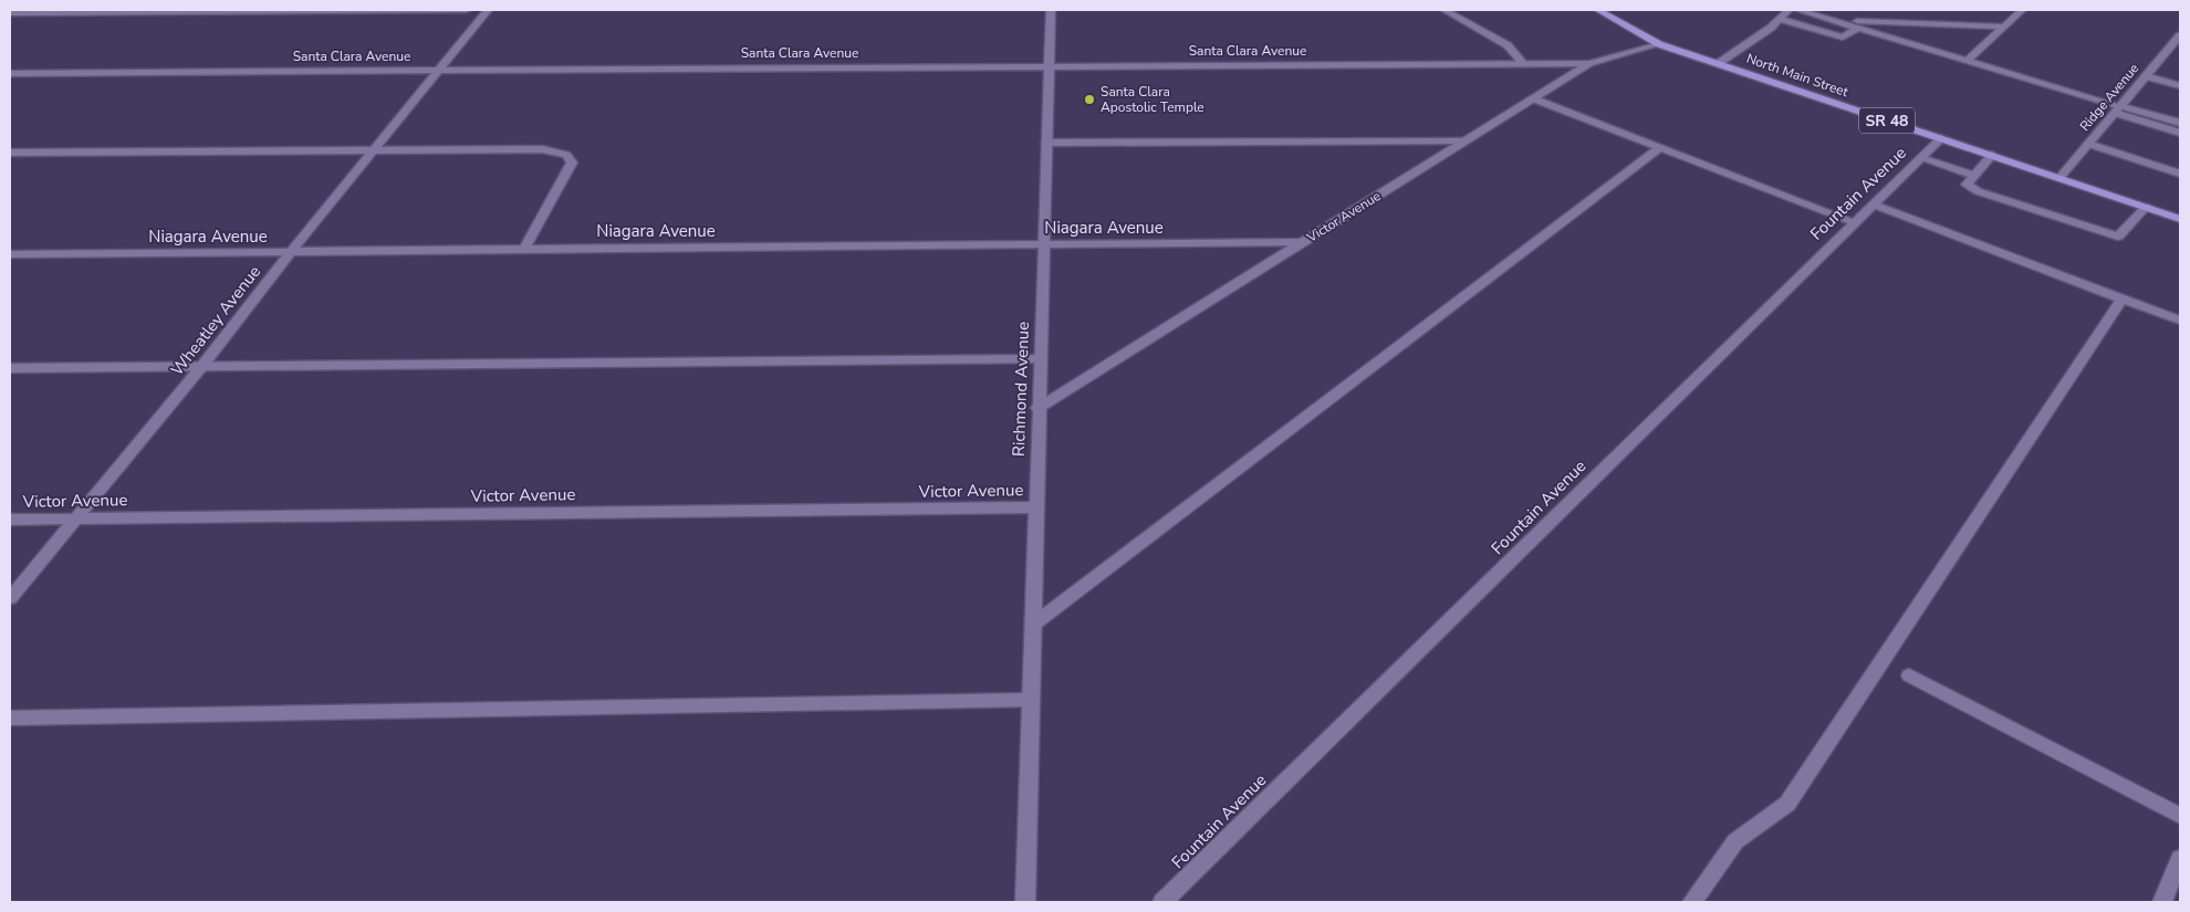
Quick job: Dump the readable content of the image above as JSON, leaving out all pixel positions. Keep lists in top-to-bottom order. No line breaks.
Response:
{"streets":{"main road":["North Main Street","SR 48"],"street":["Santa Clara Avenue","Ridge Avenue","Fountain Avenue","Victor Avenue","Niagara Avenue","Wheatley Avenue","Richmond Avenue"]},"crossings":[["Santa Clara Avenue","Victor Avenue"],["Santa Clara Avenue","Wheatley Avenue"],["Santa Clara Avenue","Richmond Avenue"],["North Main Street","Ridge Avenue"],["North Main Street","Fountain Avenue"],["North Main Street","Victor Avenue"],["Victor Avenue","Niagara Avenue"],["Victor Avenue","Wheatley Avenue"],["Victor Avenue","Richmond Avenue"],["Niagara Avenue","Wheatley Avenue"],["Niagara Avenue","Richmond Avenue"]],"places":["Santa Clara Apostolic Temple"]}
